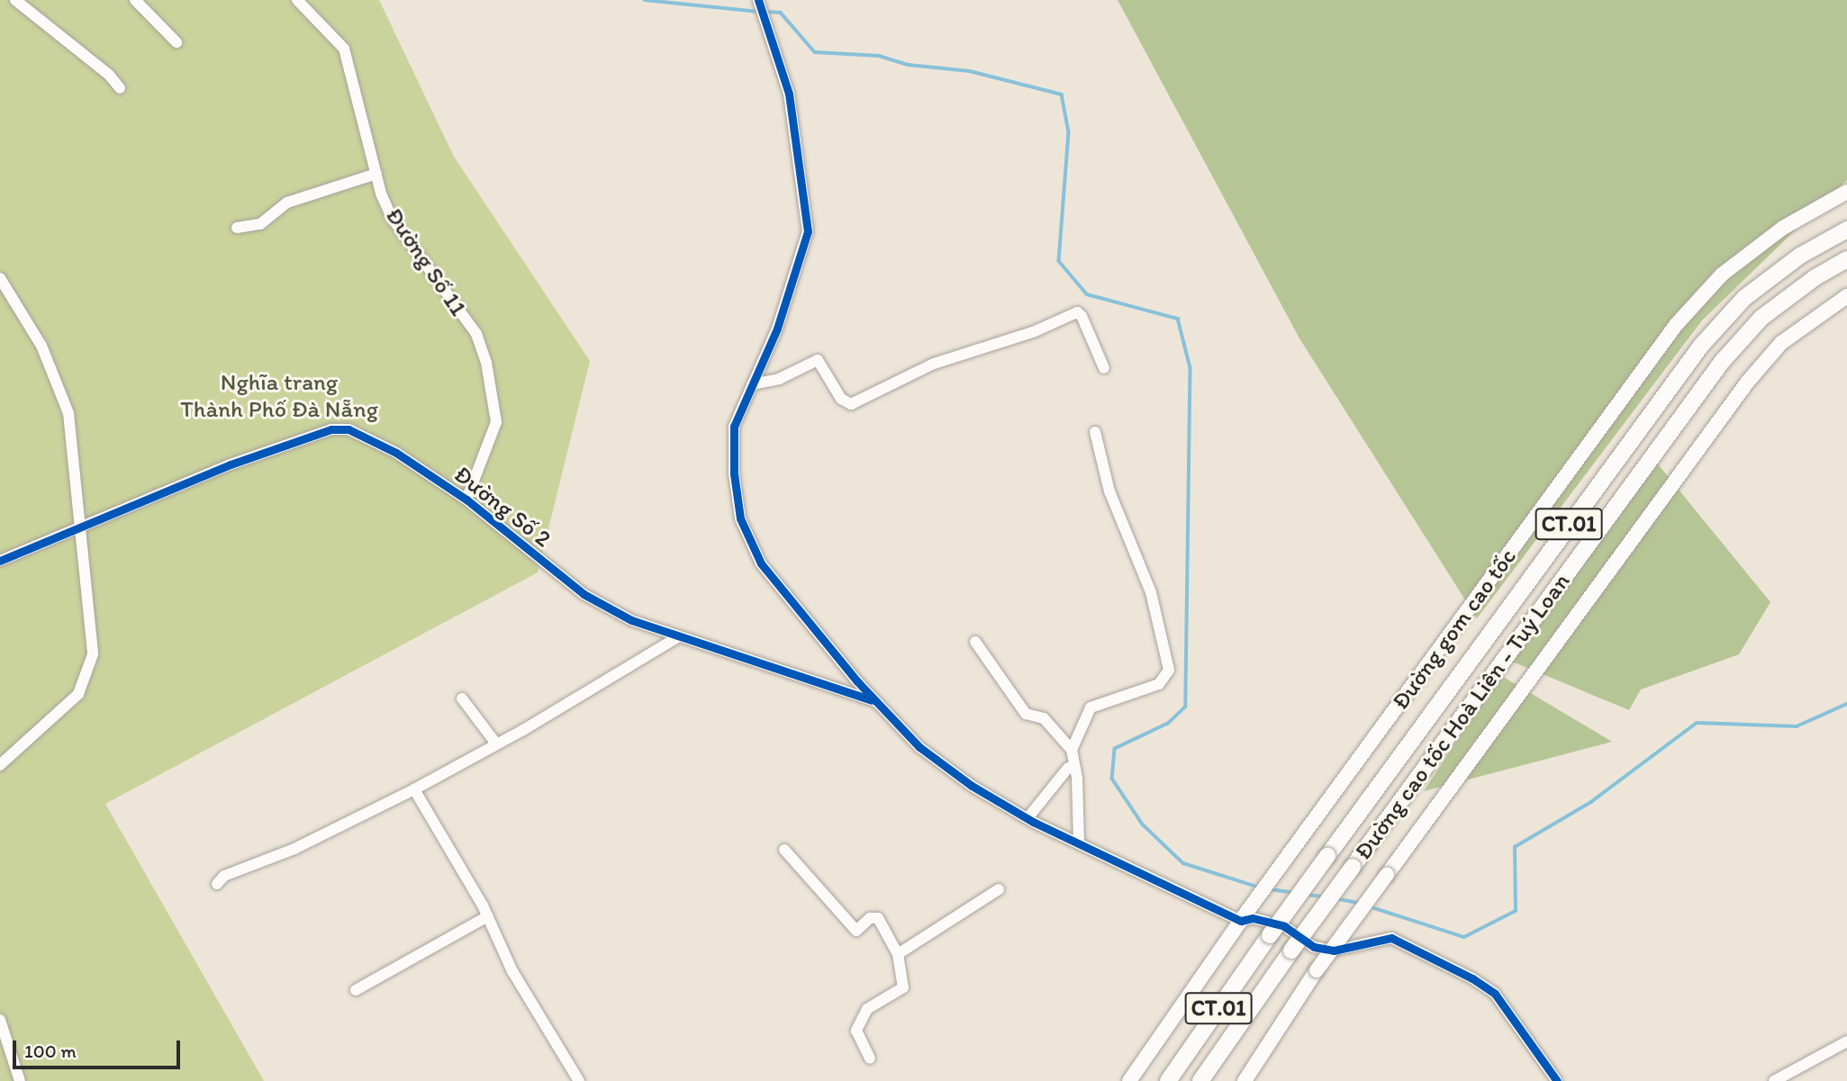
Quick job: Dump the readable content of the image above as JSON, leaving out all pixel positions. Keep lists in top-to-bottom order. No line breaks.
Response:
{"streets":{"highway":["CT.01","Đường cao tốc Hoà Liên - Tuý Loan"],"main road":["Đường gom cao tốc"],"street":["Đường Số 11","Đường Số 2"]},"crossings":[["Đường Số 11","Đường Số 2"]],"parks":["Nghĩa trang Thành Phố Đà Nẵng"],"scale_bar":"100 m"}
